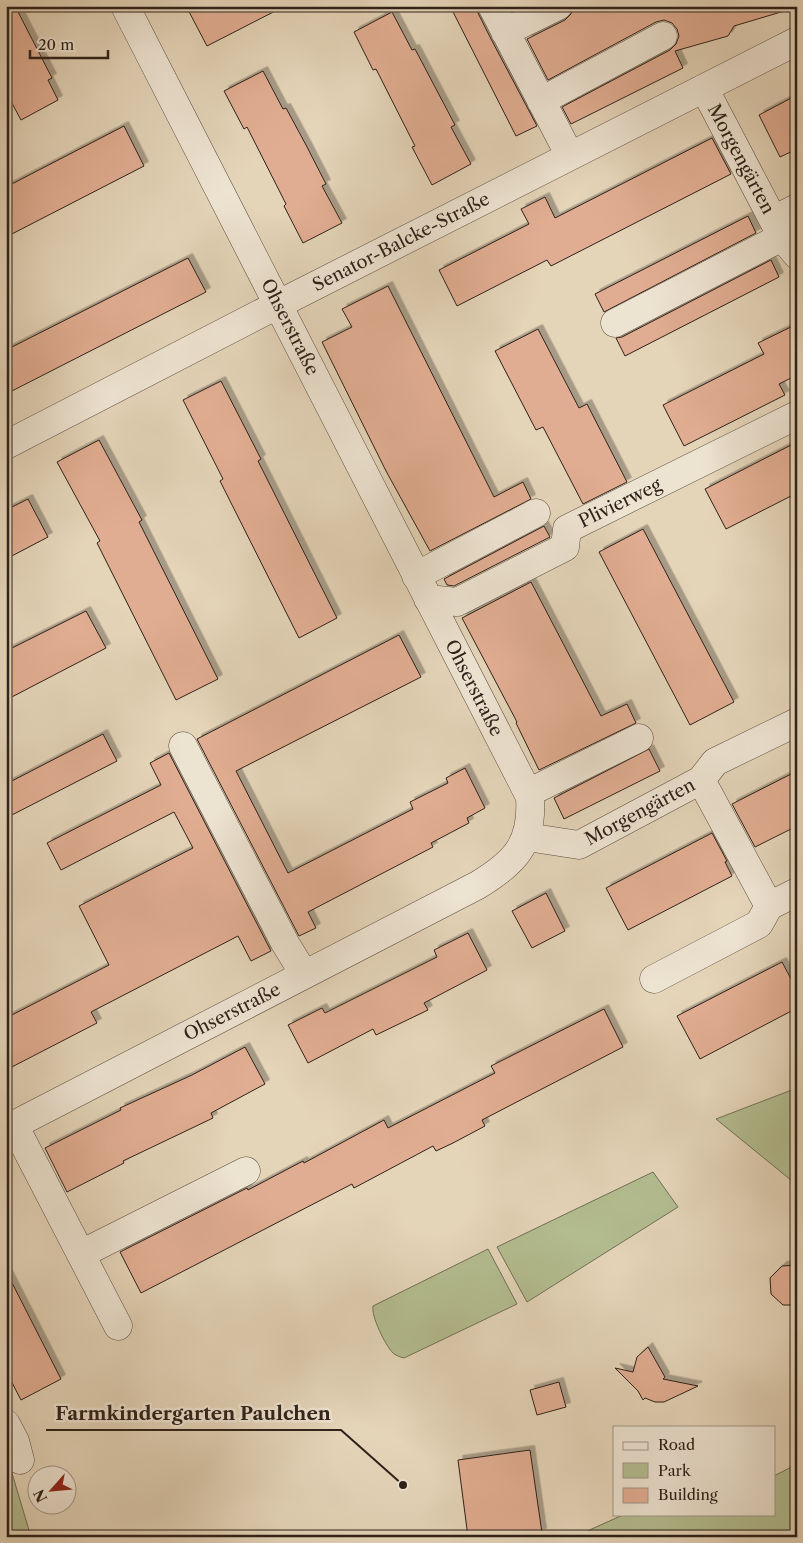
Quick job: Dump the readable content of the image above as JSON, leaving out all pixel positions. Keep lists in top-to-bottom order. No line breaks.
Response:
{"streets":{"street":["Morgengärten","Senator-Balcke-Straße","Ohserstraße","Plivierweg"]},"crossings":[["Morgengärten","Senator-Balcke-Straße"],["Morgengärten","Ohserstraße"],["Senator-Balcke-Straße","Ohserstraße"],["Ohserstraße","Plivierweg"]],"places":["Farmkindergarten Paulchen"],"legend":["Road","Park","Building"],"scale_bar":"20 m","north":"bottom left"}
